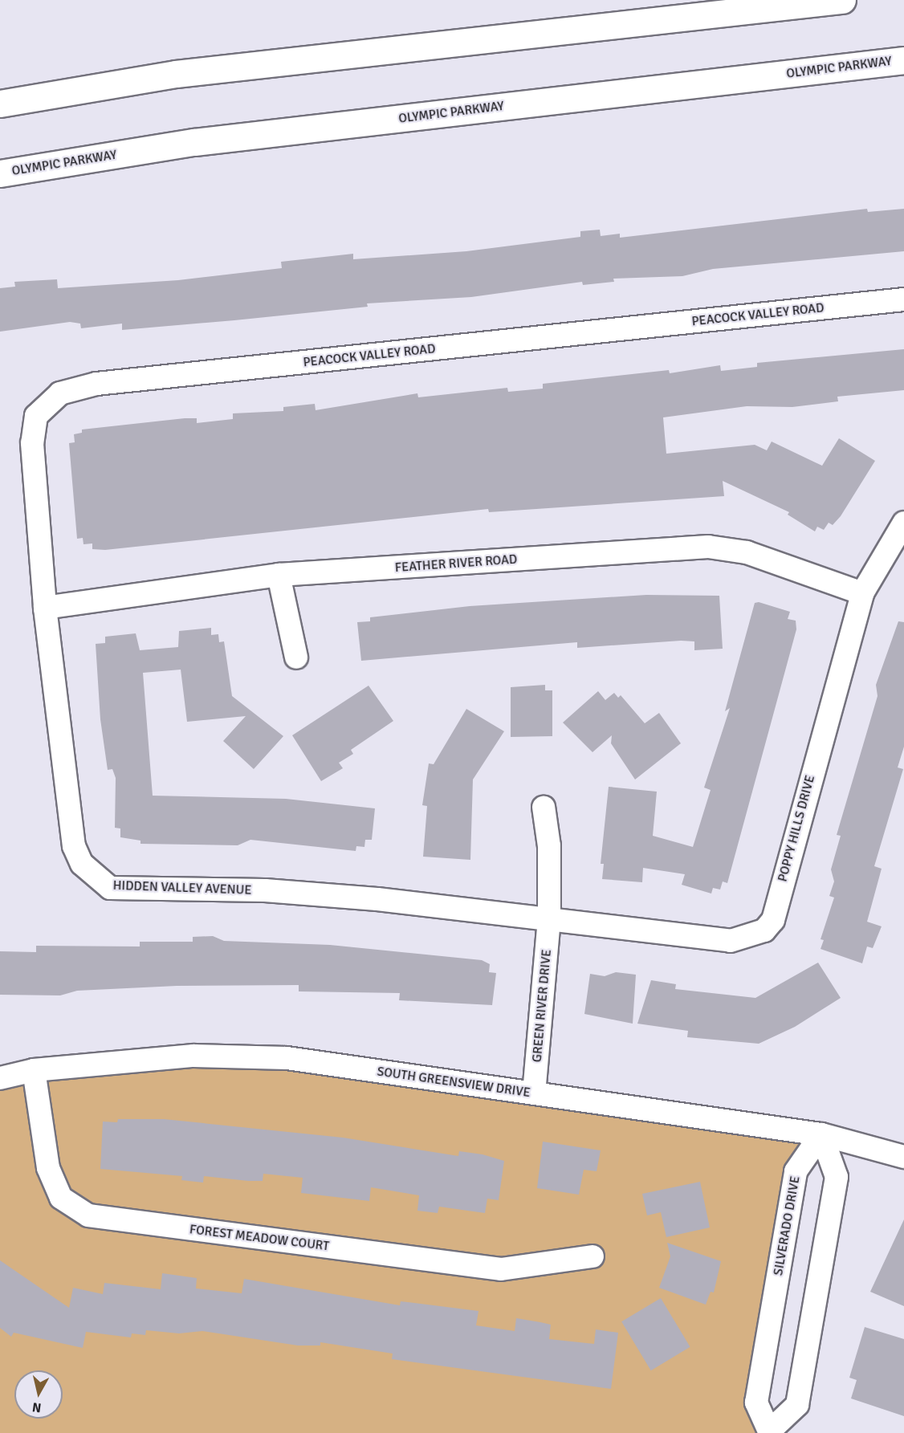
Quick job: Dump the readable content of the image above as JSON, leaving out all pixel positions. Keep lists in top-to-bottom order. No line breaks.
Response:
{"streets":{"main road":["OLYMPIC PARKWAY"],"street":["PEACOCK VALLEY ROAD","FEATHER RIVER ROAD","POPPY HILLS DRIVE","HIDDEN VALLEY AVENUE","GREEN RIVER DRIVE","SOUTH GREENSVIEW DRIVE","SILVERADO DRIVE","FOREST MEADOW COURT"]},"crossings":[["PEACOCK VALLEY ROAD","FEATHER RIVER ROAD"],["PEACOCK VALLEY ROAD","HIDDEN VALLEY AVENUE"],["FEATHER RIVER ROAD","POPPY HILLS DRIVE"],["FEATHER RIVER ROAD","HIDDEN VALLEY AVENUE"],["POPPY HILLS DRIVE","HIDDEN VALLEY AVENUE"],["POPPY HILLS DRIVE","GREEN RIVER DRIVE"],["HIDDEN VALLEY AVENUE","GREEN RIVER DRIVE"],["GREEN RIVER DRIVE","SOUTH GREENSVIEW DRIVE"],["SOUTH GREENSVIEW DRIVE","SILVERADO DRIVE"],["SOUTH GREENSVIEW DRIVE","FOREST MEADOW COURT"]],"north":"bottom"}
